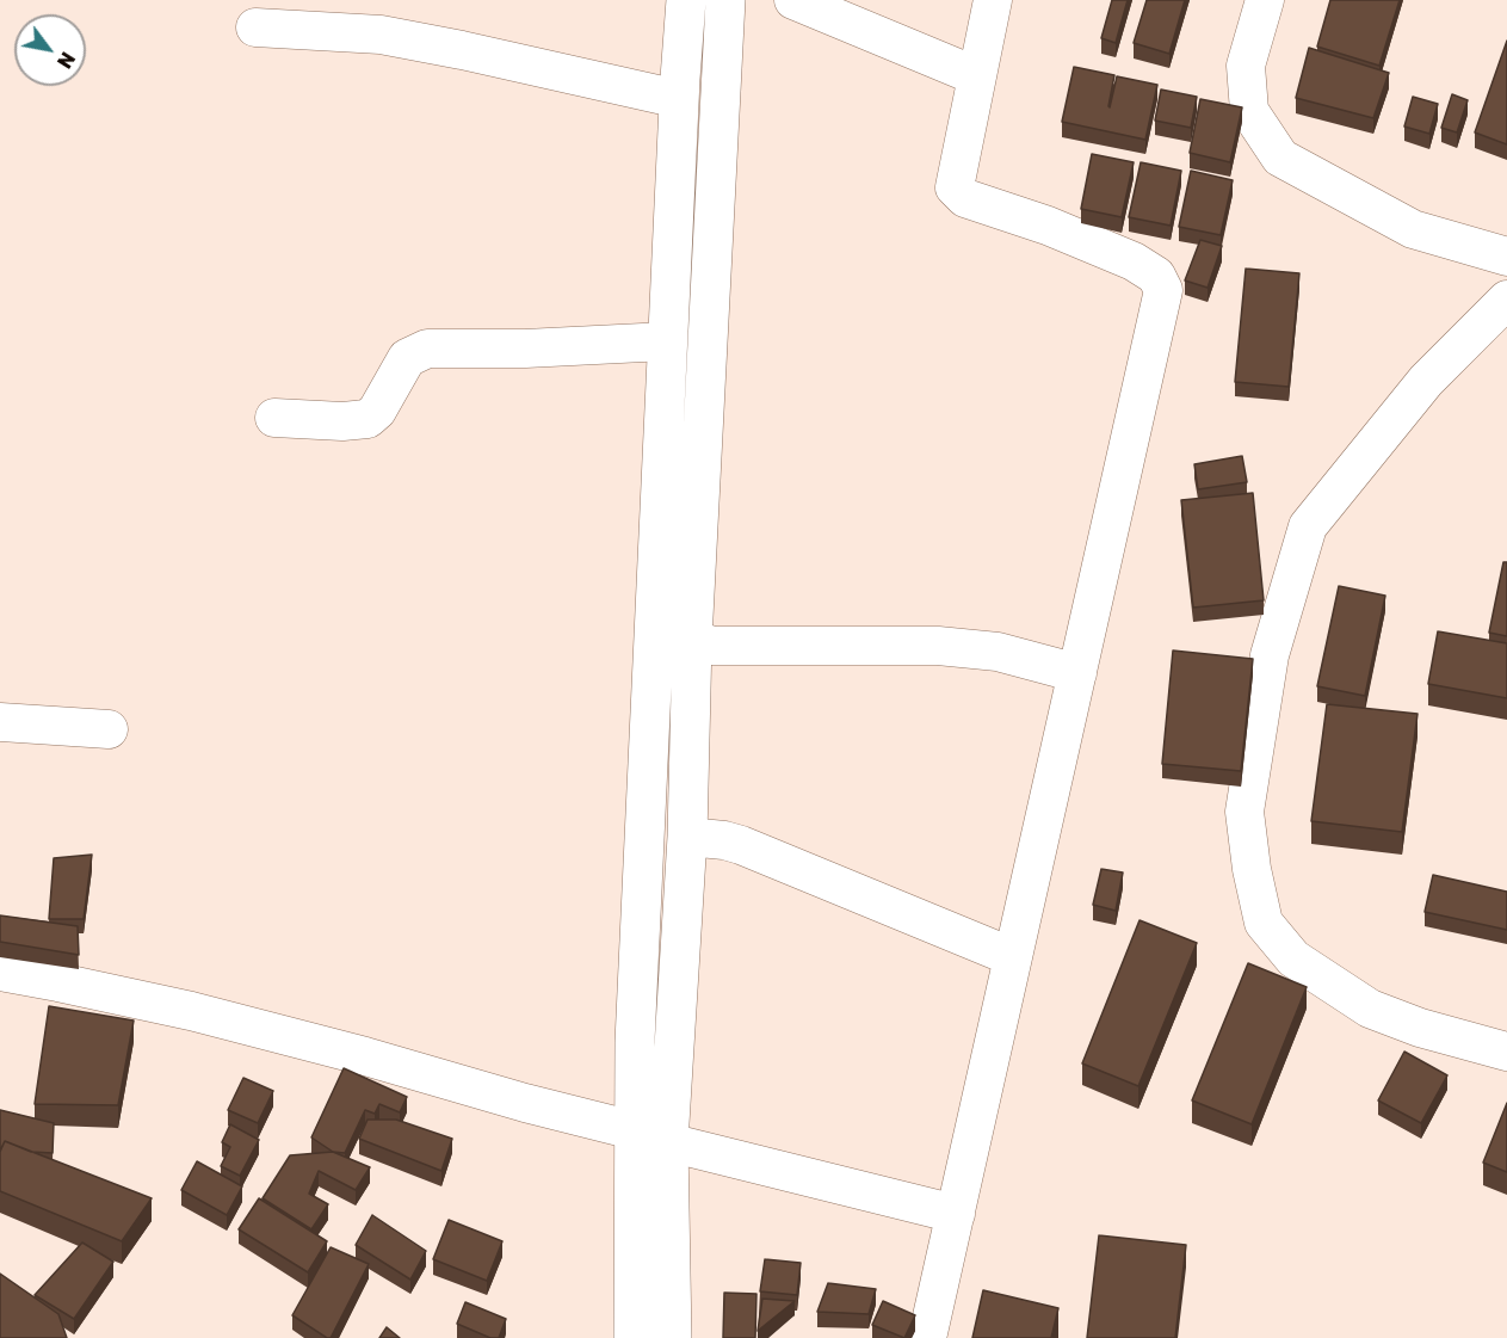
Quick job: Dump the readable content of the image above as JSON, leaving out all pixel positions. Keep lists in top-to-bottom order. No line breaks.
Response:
{"north":"bottom right"}
